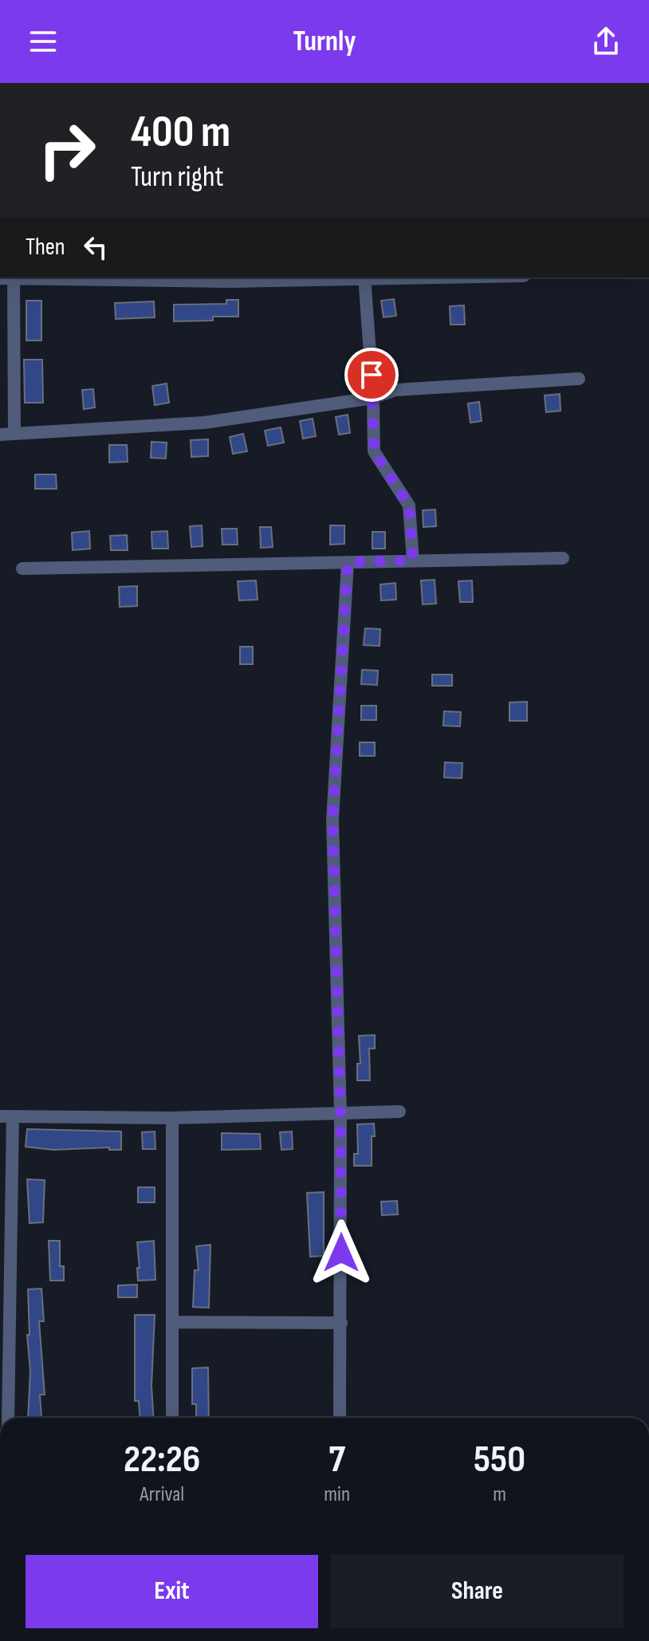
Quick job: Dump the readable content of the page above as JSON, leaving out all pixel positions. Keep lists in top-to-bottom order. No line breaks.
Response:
{"page":{"header":"Turnly","turn":["400 m","Turn right"],"then":"Then","eta":["22:26","Arrival","7","min","550","m"],"buttons":["Exit","Share"]}}
